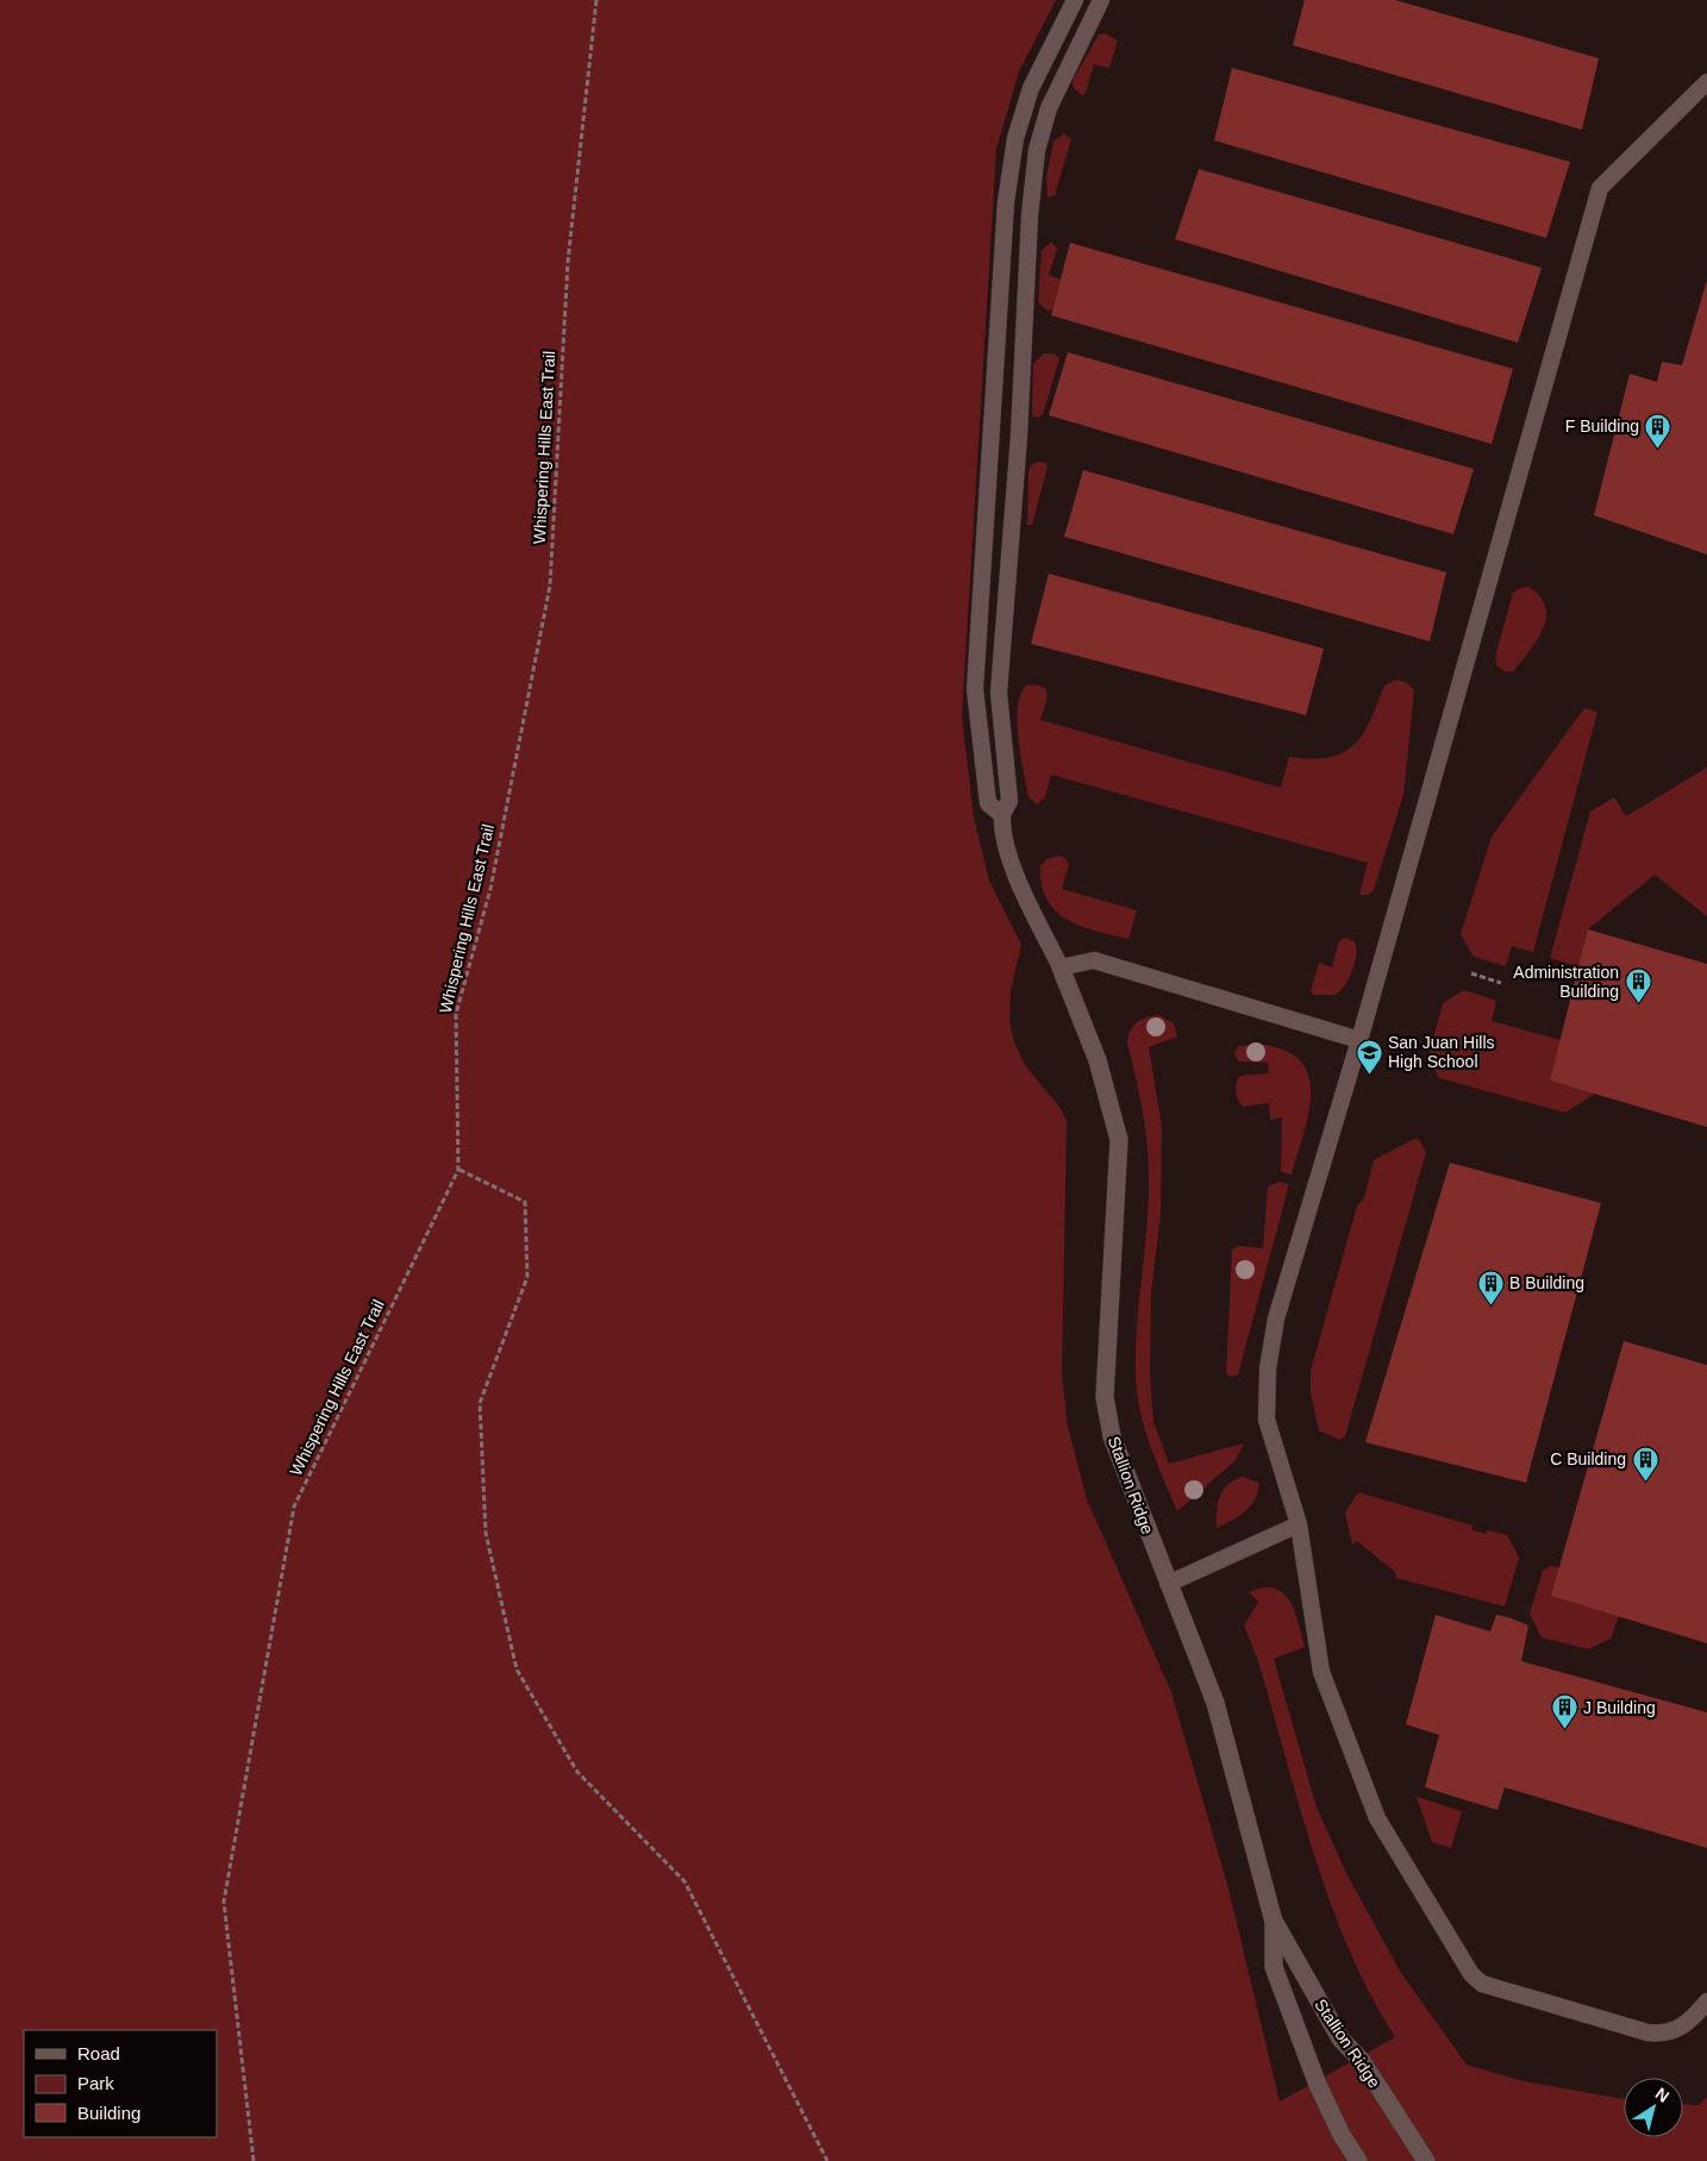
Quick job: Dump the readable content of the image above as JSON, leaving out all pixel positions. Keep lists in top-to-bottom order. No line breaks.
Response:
{"streets":{"street":["Stallion Ridge"],"path":["Whispering Hills East Trail"]},"places":{"building":["F Building","Administration Building","B Building","C Building","J Building"],"school or university":["San Juan Hills High School"]},"legend":["Road","Park","Building"],"north":"top right"}
